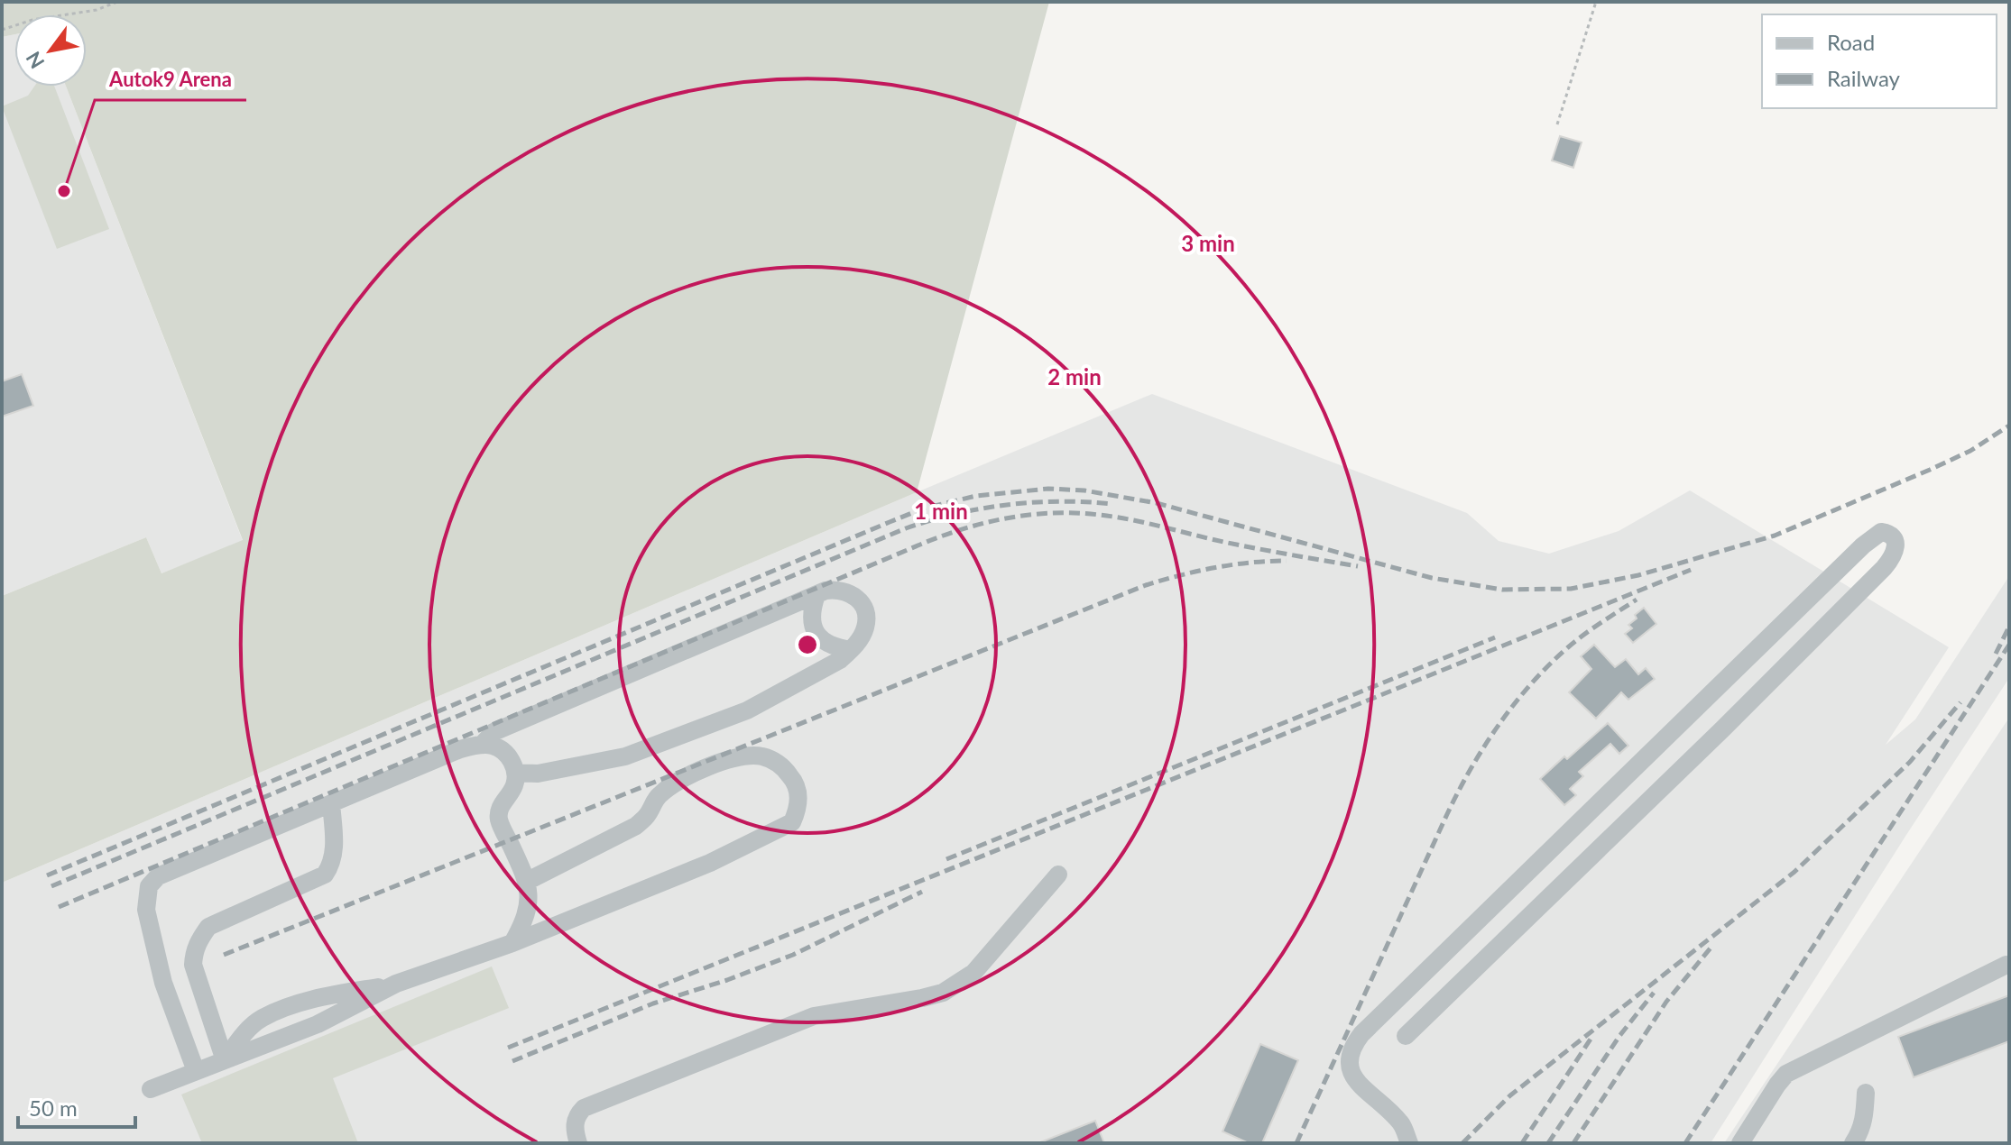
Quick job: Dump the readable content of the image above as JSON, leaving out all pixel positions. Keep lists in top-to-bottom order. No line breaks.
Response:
{"places":["Autok9 Arena"],"legend":["Road","Railway"],"scale_bar":"50 m","north":"bottom left","rings":["3 min","2 min","1 min"]}
